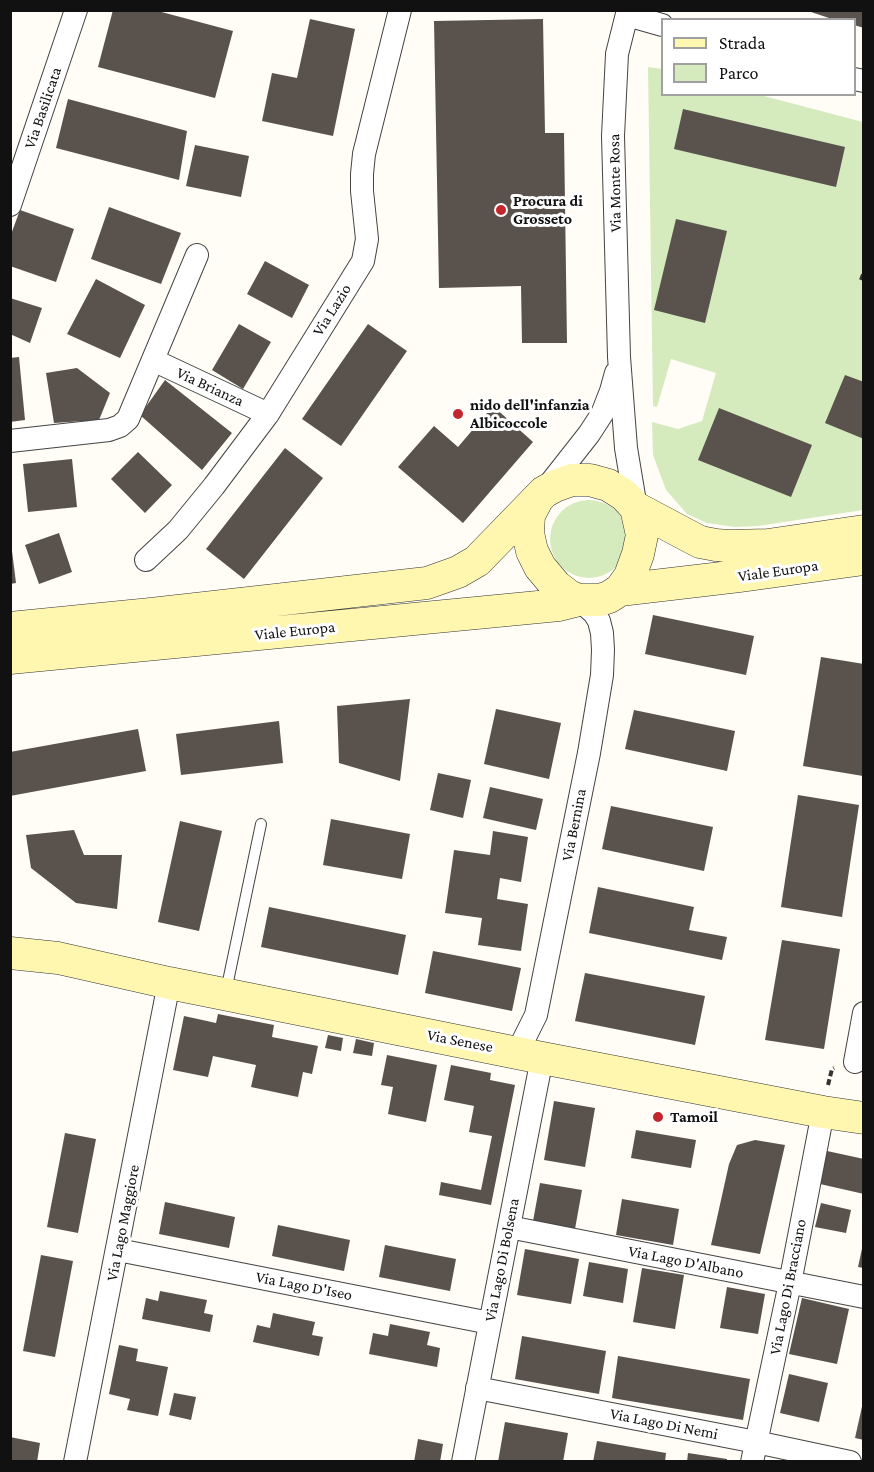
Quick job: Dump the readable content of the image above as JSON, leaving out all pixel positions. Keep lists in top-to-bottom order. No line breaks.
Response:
{"streets":{"street":["Via Basilicata","Via Monte Rosa","Via Lazio","Via Brianza","Viale Europa","Via Bernina","Via Senese","Via Lago Maggiore","Via Lago Di Bolsena","Via Lago D'Albano","Via Lago D'Iseo","Via Lago Di Bracciano","Via Lago Di Nemi"]},"crossings":[["Via Monte Rosa","Viale Europa"],["Via Monte Rosa","Via Bernina"],["Via Lazio","Via Brianza"],["Viale Europa","Via Bernina"],["Via Bernina","Via Senese"],["Via Bernina","Via Lago Di Bolsena"],["Via Senese","Via Lago Maggiore"],["Via Senese","Via Lago Di Bolsena"],["Via Senese","Via Lago Di Bracciano"],["Via Lago Maggiore","Via Lago D'Iseo"],["Via Lago Di Bolsena","Via Lago D'Albano"],["Via Lago Di Bolsena","Via Lago D'Iseo"],["Via Lago Di Bolsena","Via Lago Di Nemi"],["Via Lago D'Albano","Via Lago Di Bracciano"],["Via Lago Di Bracciano","Via Lago Di Nemi"]],"places":["Procura di Grosseto","nido dell'infanzia Albicoccole","Tamoil"],"legend":["Strada","Parco"]}
